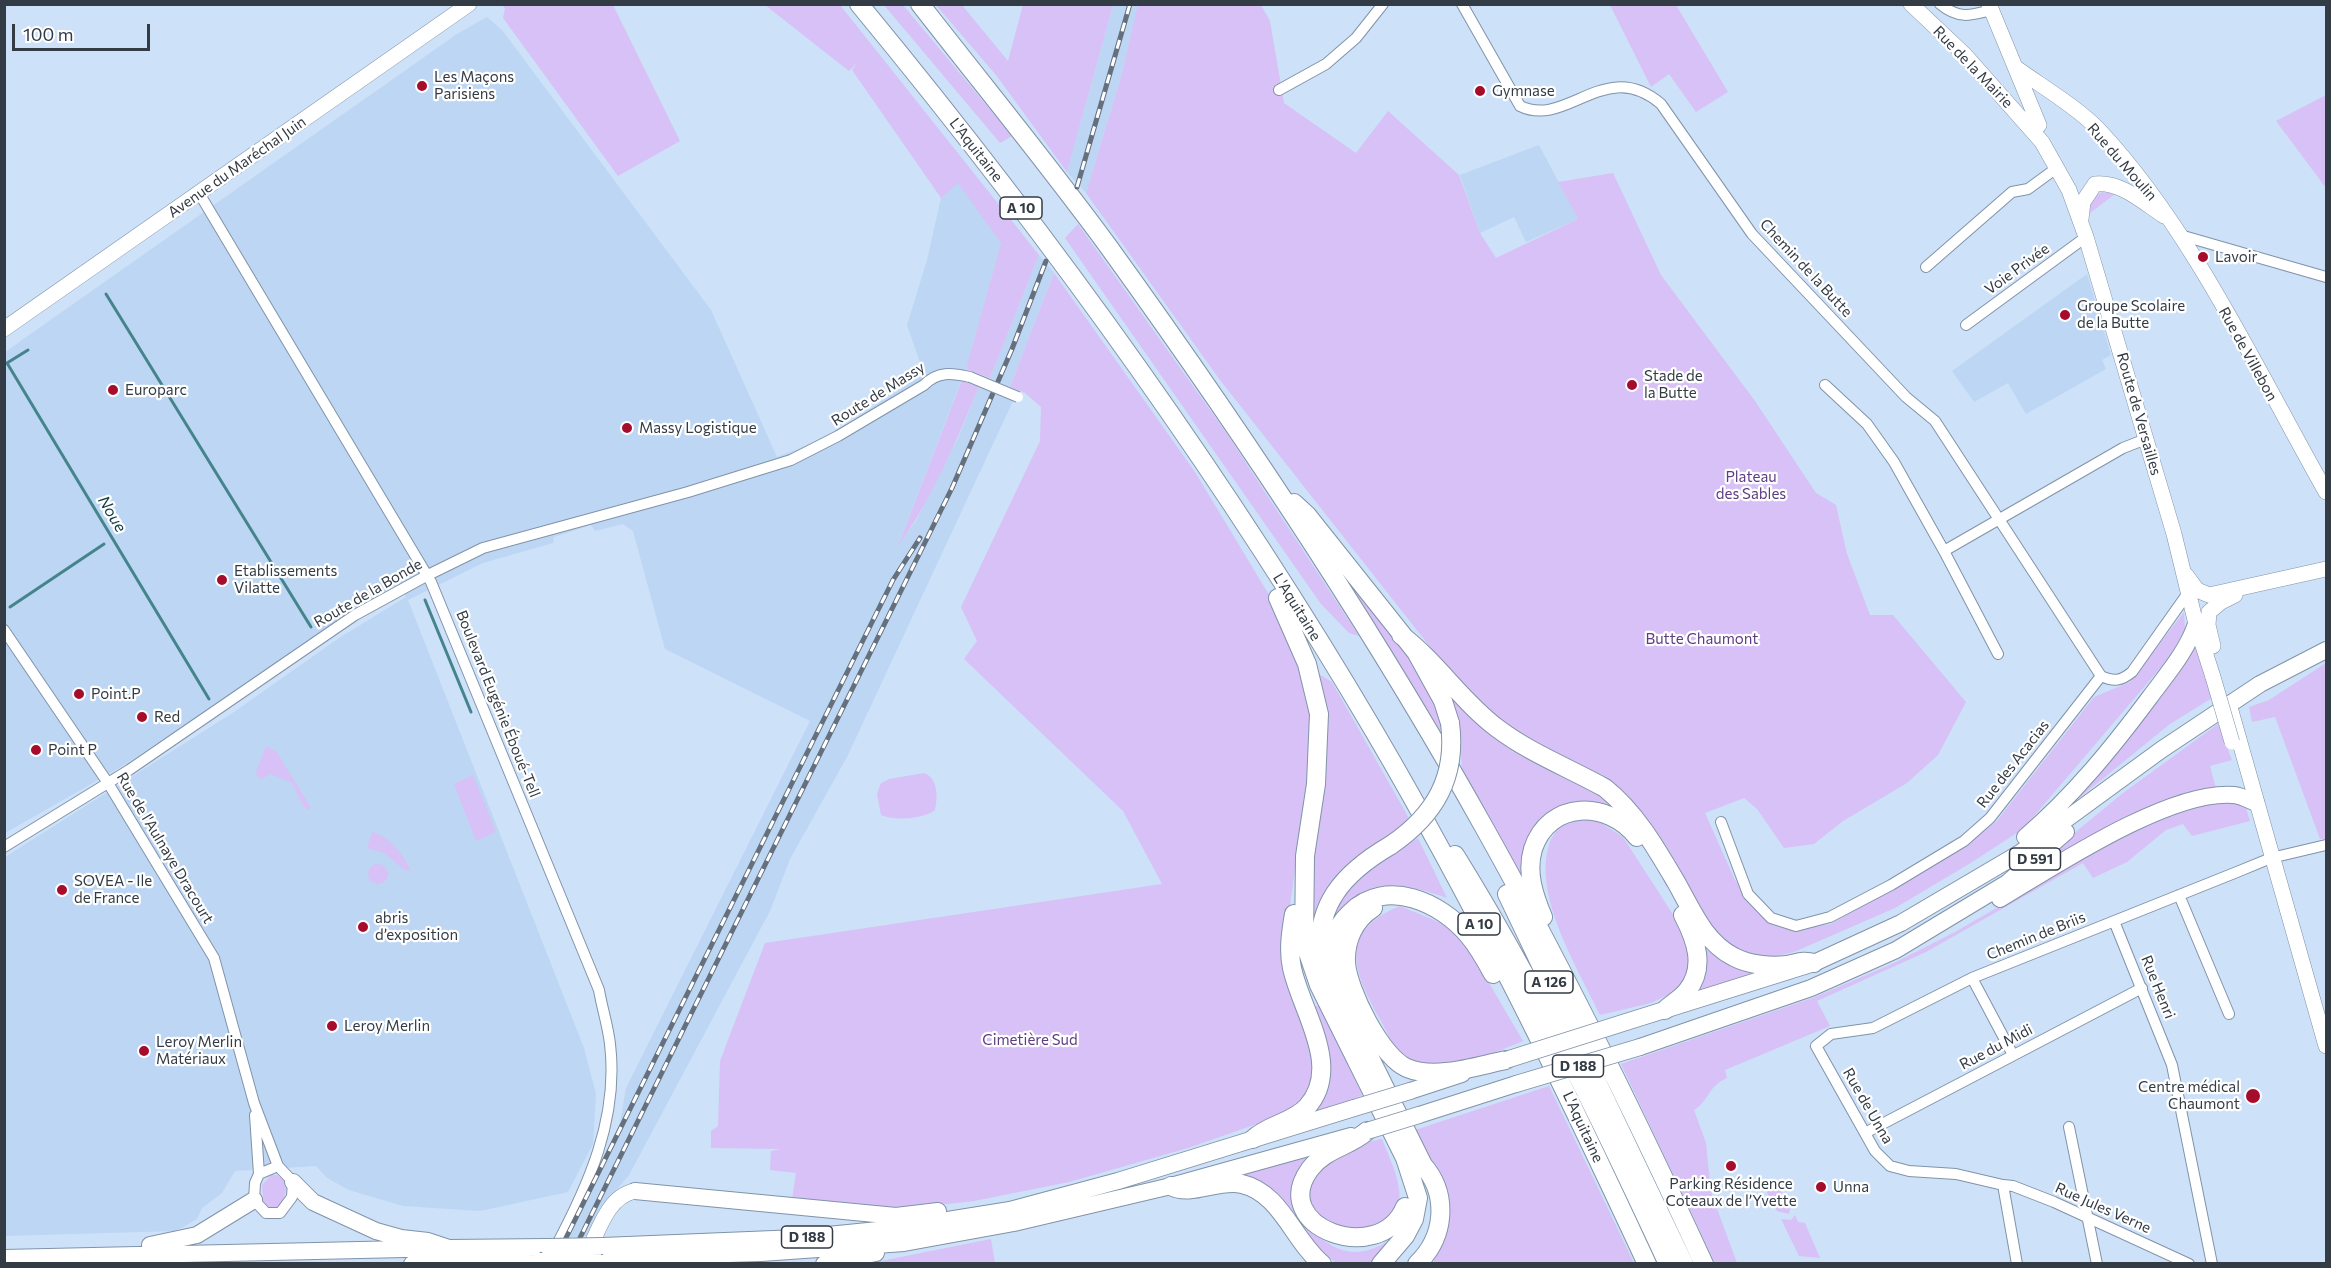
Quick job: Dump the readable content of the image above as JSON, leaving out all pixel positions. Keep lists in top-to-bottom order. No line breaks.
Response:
{"streets":{"highway":["L'Aquitaine","A 10","A 126"],"main road":["Rue de la Mairie","Rue du Moulin","Avenue du Maréchal Juin","Rue de Villebon","Route de Versailles","D 591","D 188"],"street":["Chemin de la Butte","Voie Privée","Route de Massy","Route de la Bonde","Boulevard Eugénie Éboué-Tell","Rue des Acacias","Rue de l'Aulnaye Dracourt","Chemin de Briis","Rue Henri","Rue du Midi","Rue de Unna","Rue Jules Verne"]},"crossings":[["Rue de la Mairie","Route de Versailles"],["L'Aquitaine","A 126"],["Rue du Moulin","Rue de Villebon"],["Rue du Moulin","Route de Versailles"],["Avenue du Maréchal Juin","Boulevard Eugénie Éboué-Tell"],["Voie Privée","Route de Versailles"],["Route de Massy","Route de la Bonde"],["Route de Versailles","Chemin de Briis"],["Route de la Bonde","Boulevard Eugénie Éboué-Tell"],["Route de la Bonde","Rue de l'Aulnaye Dracourt"],["Boulevard Eugénie Éboué-Tell","D 188"],["D 591","D 188"],["Chemin de Briis","Rue Henri"],["Chemin de Briis","Rue de Unna"],["Rue Henri","Rue du Midi"],["Rue du Midi","Rue de Unna"],["Rue de Unna","Rue Jules Verne"]],"water":["Noue"],"parks":["Plateau des Sables","Butte Chaumont","Cimetière Sud"],"places":["Les Maçons Parisiens","Gymnase","Lavoir","Groupe Scolaire de la Butte","Stade de la Butte","Europarc","Massy Logistique","Etablissements Vilatte","Point.P","Red","Point P","SOVEA - Ile de France","abris d’exposition","Leroy Merlin","Leroy Merlin Matériaux","Centre médical Chaumont","Parking Résidence Coteaux de l’Yvette","Unna"],"scale_bar":"100 m"}
